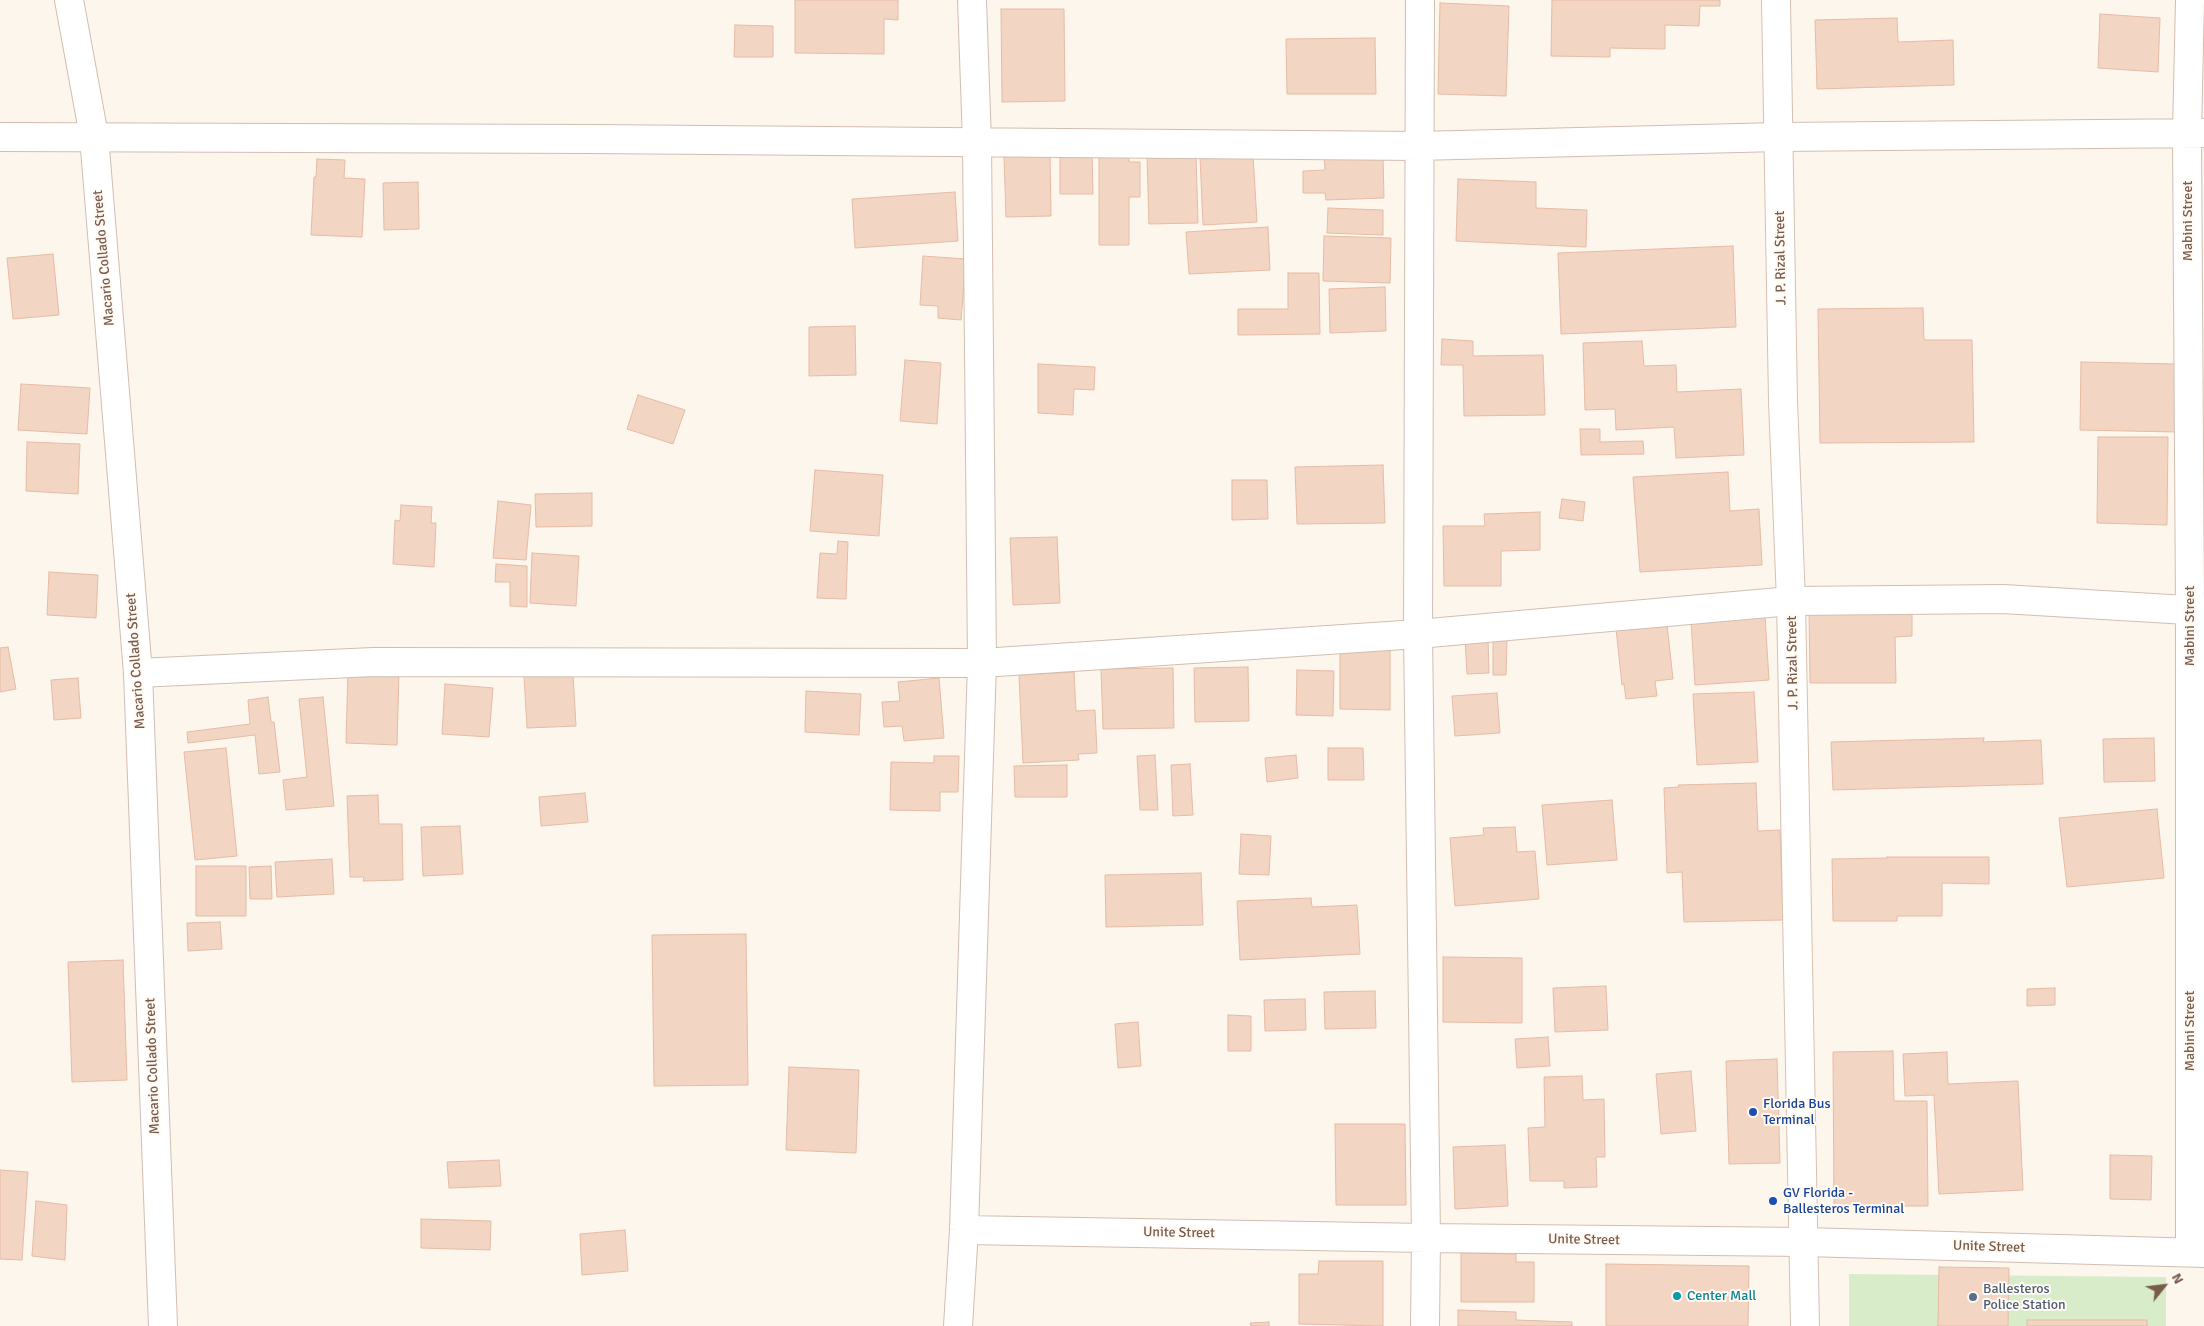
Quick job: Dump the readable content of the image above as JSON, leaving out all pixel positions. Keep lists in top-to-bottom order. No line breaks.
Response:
{"streets":{"street":["Mabini Street","Macario Collado Street","J. P. Rizal Street","Unite Street"]},"crossings":[["Mabini Street","Unite Street"],["J. P. Rizal Street","Unite Street"]],"places":["Florida Bus Terminal","GV Florida - Ballesteros Terminal","Center Mall","Ballesteros Police Station"],"north":"top right"}
